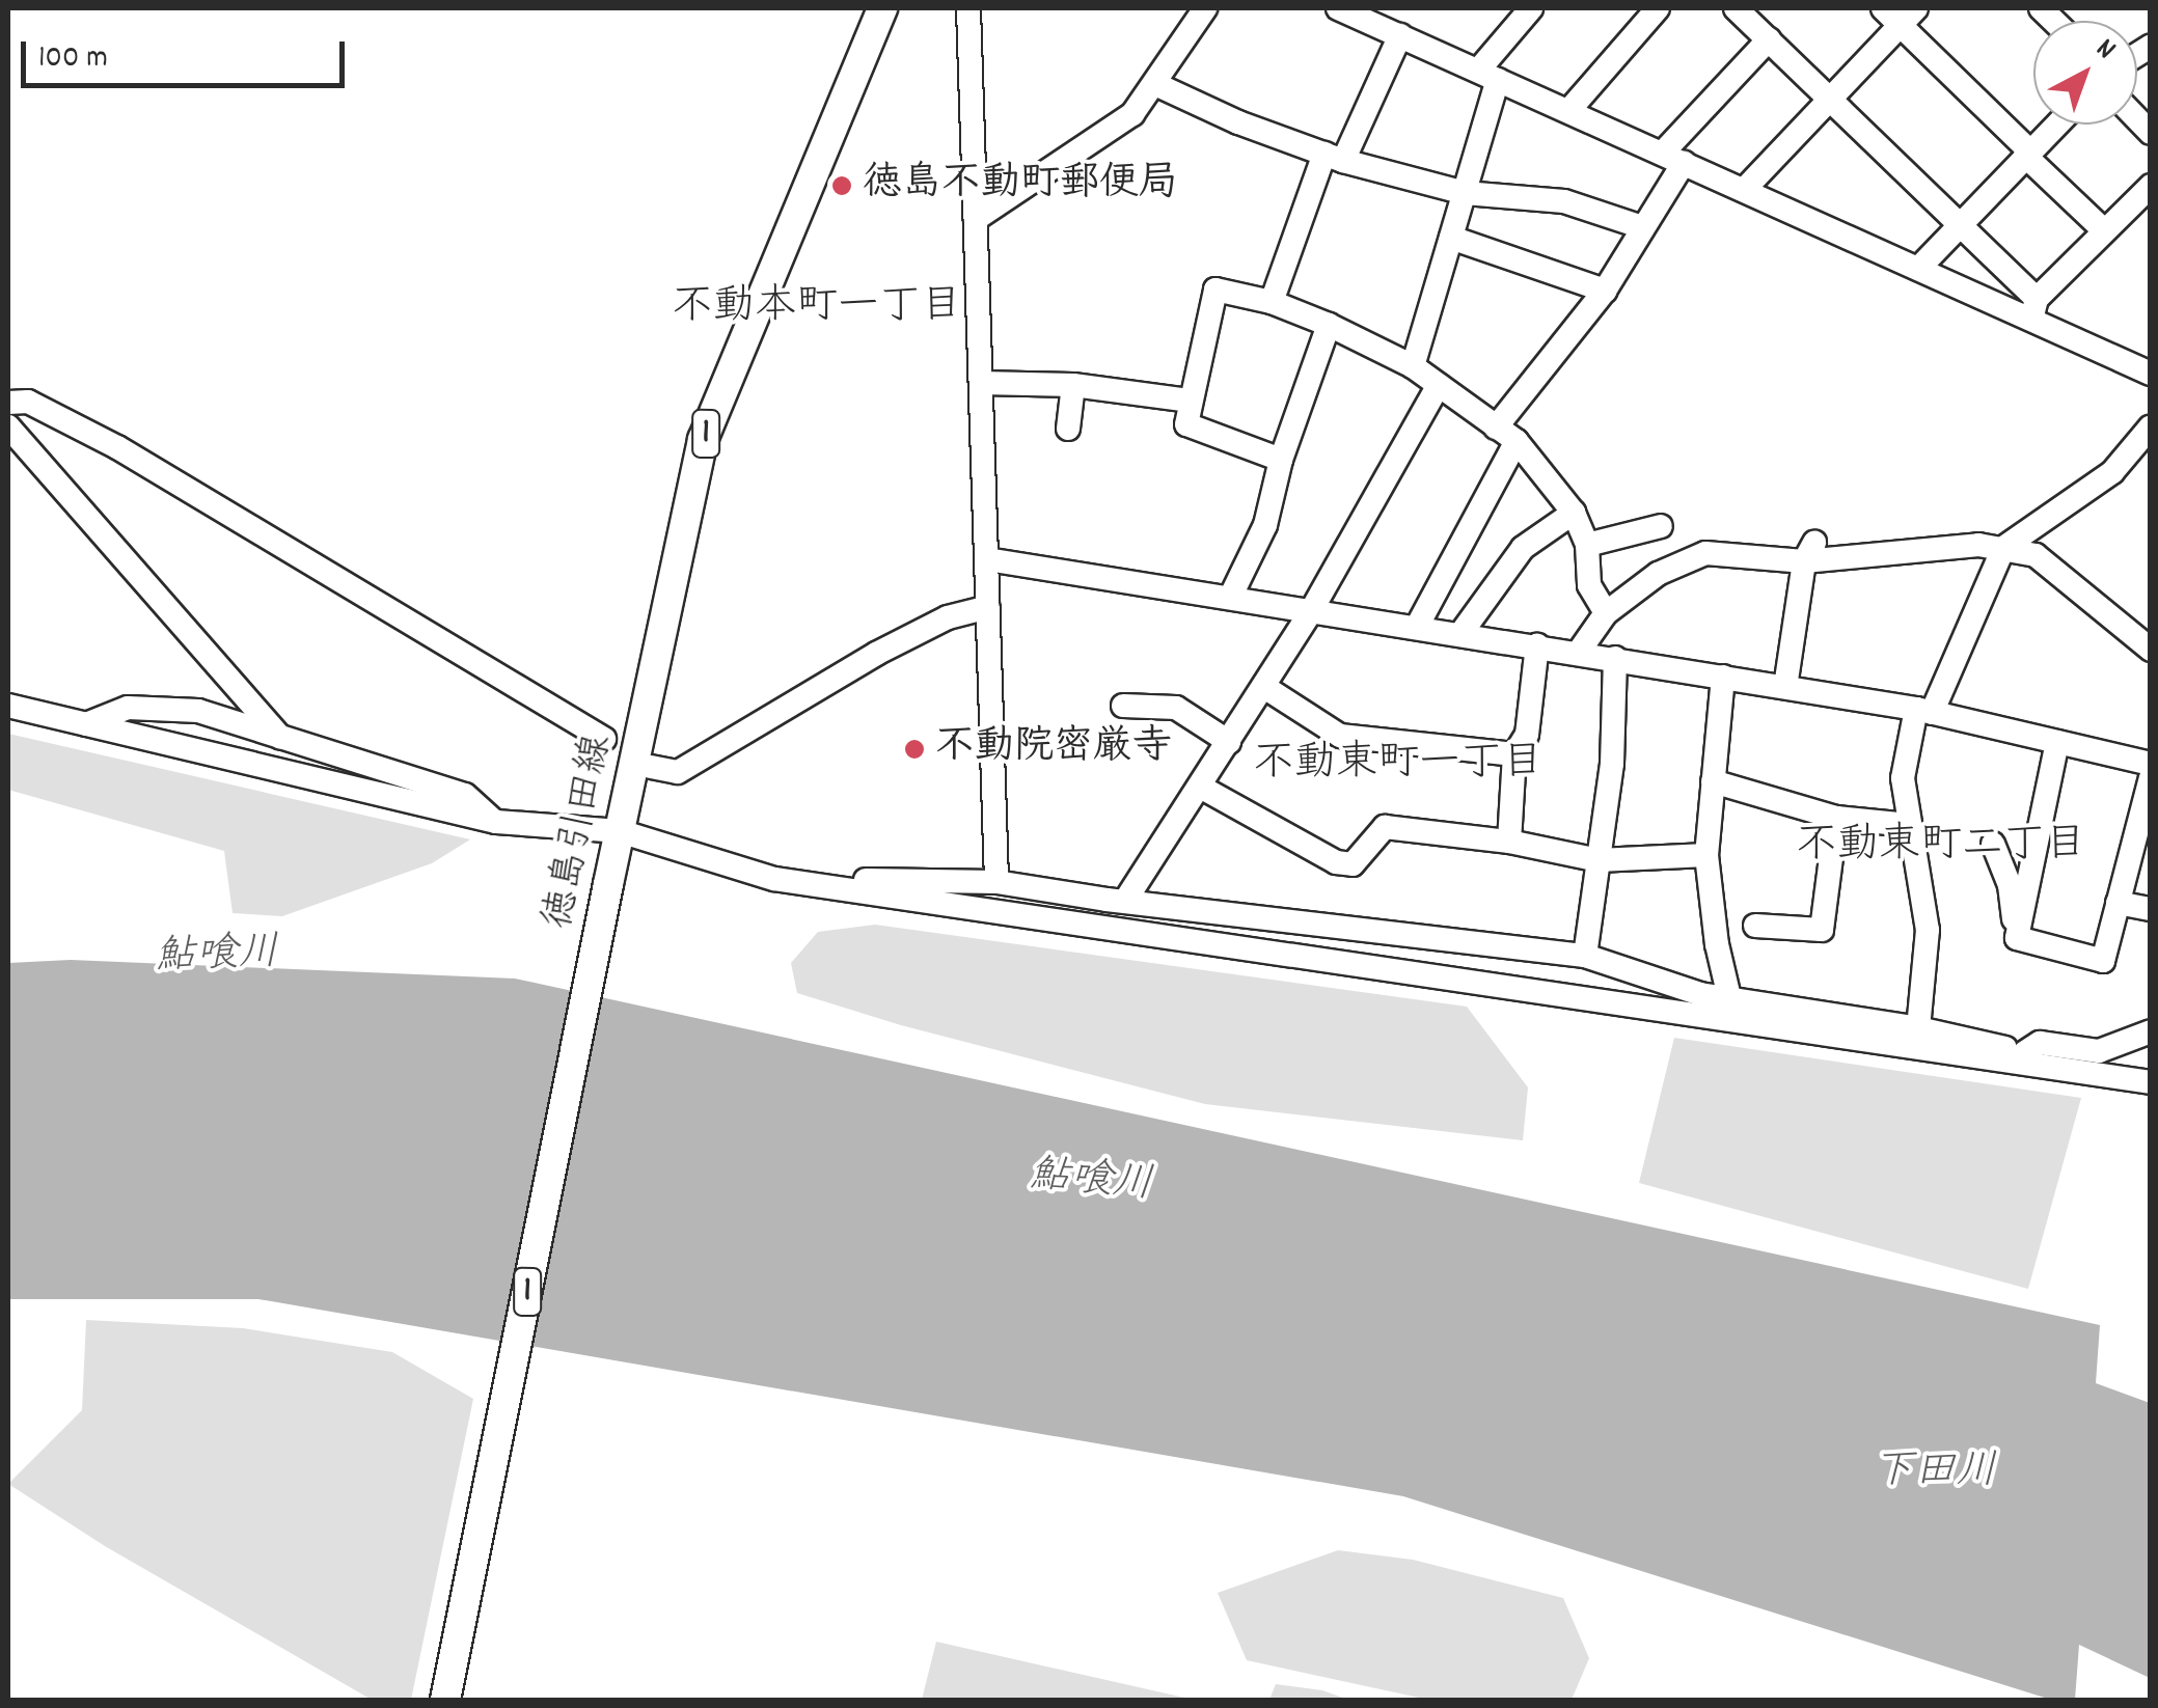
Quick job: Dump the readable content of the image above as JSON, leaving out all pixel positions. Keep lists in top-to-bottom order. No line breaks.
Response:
{"streets":{"main road":["1","徳島引田線"]},"districts":["不動本町一丁目","不動東町一丁目","不動東町二丁目"],"water":["鮎喰川","下田川"],"places":["徳島不動町郵便局","不動院密厳寺"],"scale_bar":"100 m","north":"top right"}
